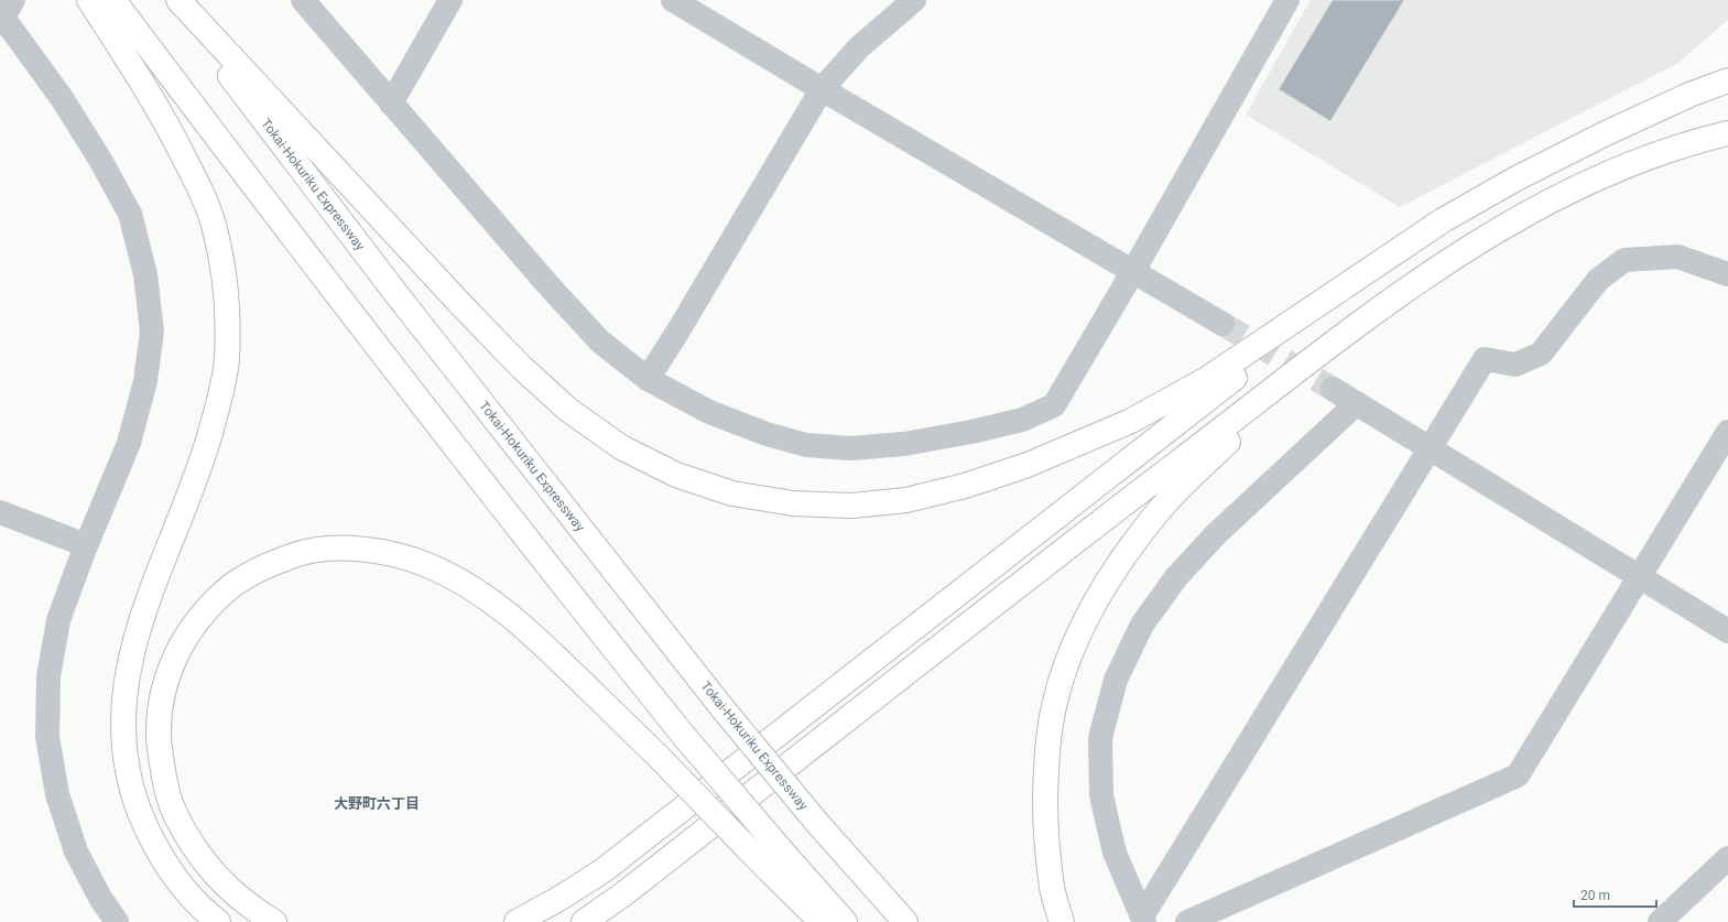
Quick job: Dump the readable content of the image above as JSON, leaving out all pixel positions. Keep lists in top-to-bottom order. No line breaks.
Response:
{"streets":{"highway":["Tokai-Hokuriku Expressway"]},"districts":["大野町六丁目"],"scale_bar":"20 m"}
